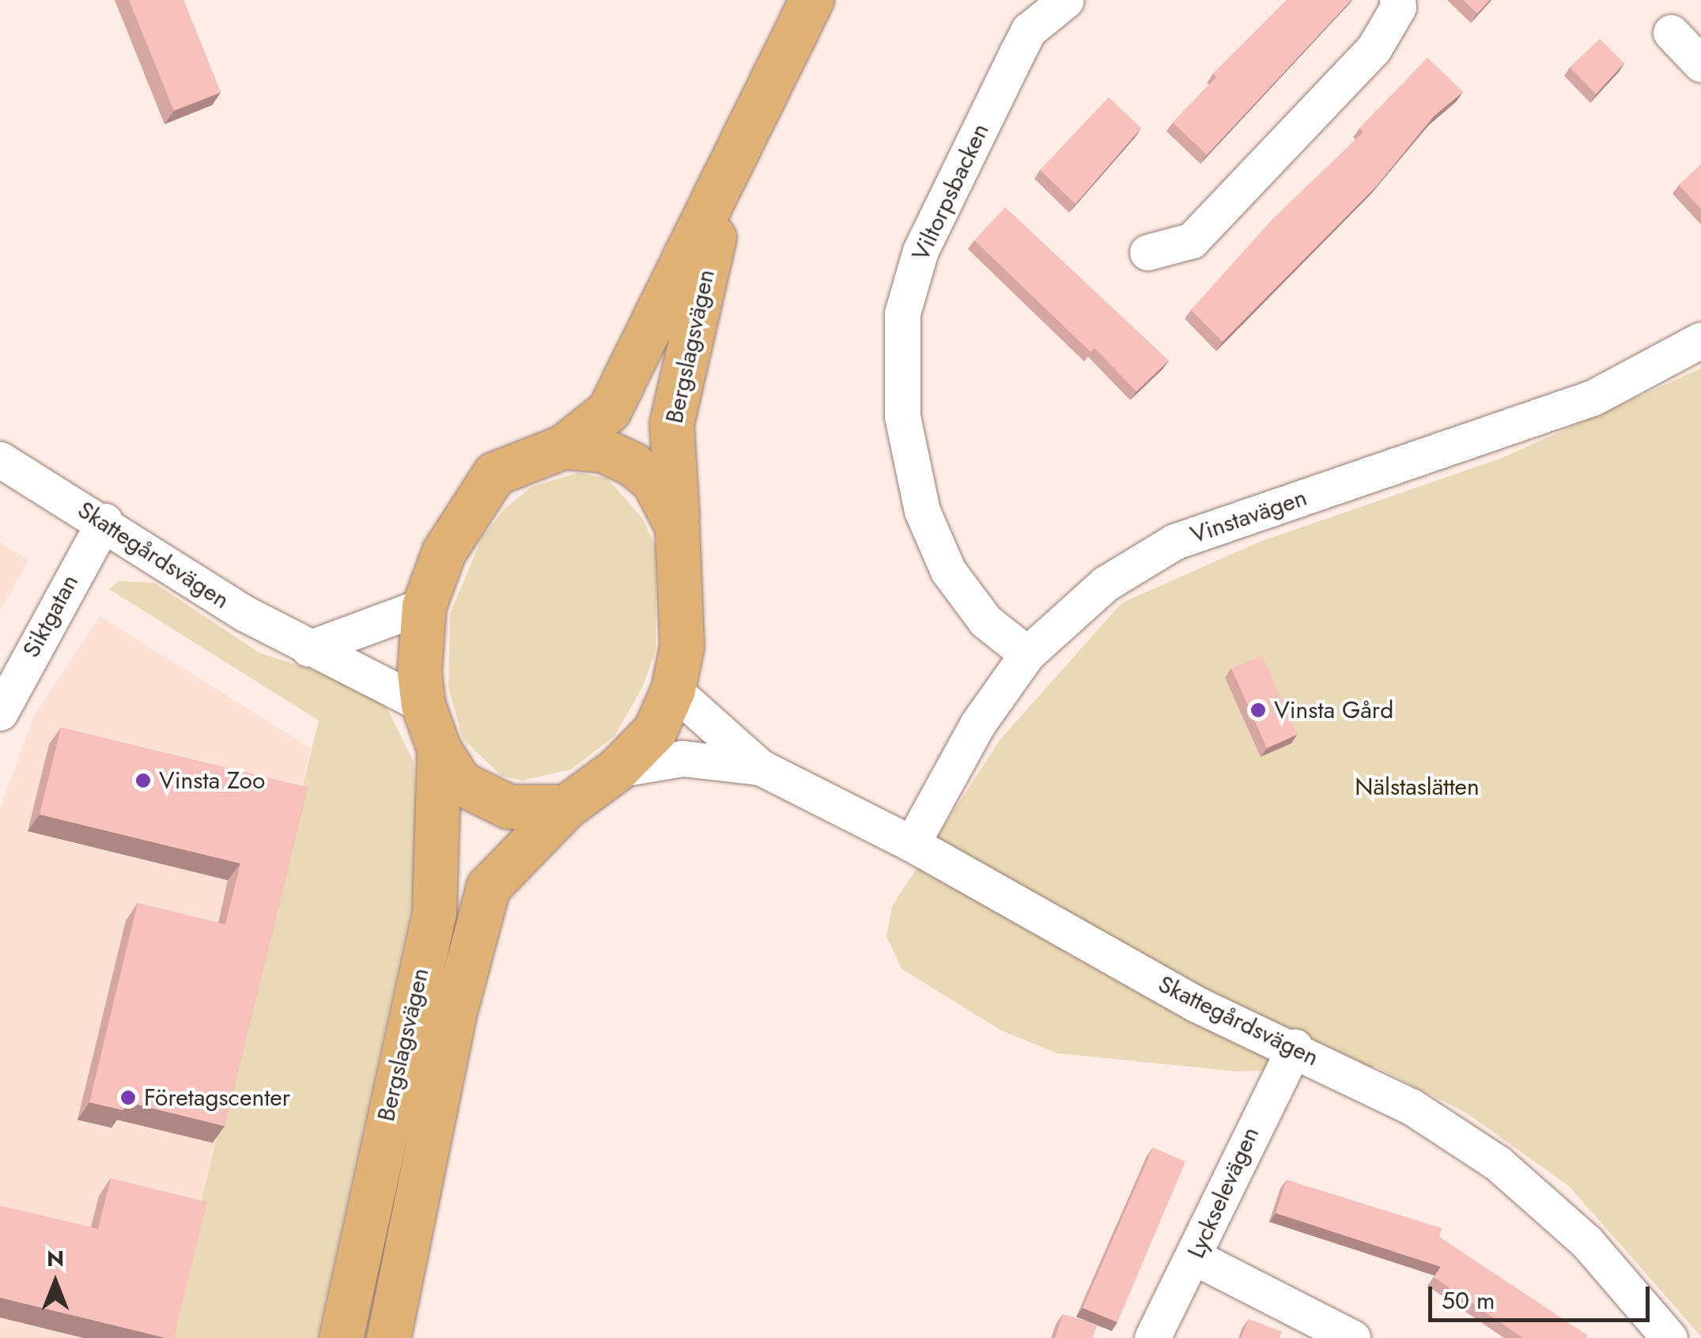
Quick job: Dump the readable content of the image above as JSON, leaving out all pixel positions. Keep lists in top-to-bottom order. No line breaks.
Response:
{"streets":{"main road":["Bergslagsvägen"],"street":["Viltorpsbacken","Vinstavägen","Skattegårdsvägen","Siktgatan","Lyckselevägen"]},"crossings":[["Viltorpsbacken","Vinstavägen"],["Bergslagsvägen","Skattegårdsvägen"],["Vinstavägen","Skattegårdsvägen"],["Skattegårdsvägen","Siktgatan"],["Skattegårdsvägen","Lyckselevägen"]],"parks":["Nälstaslätten"],"places":["Vinsta Gård","Vinsta Zoo","Företagscenter"],"scale_bar":"50 m","north":"top"}
